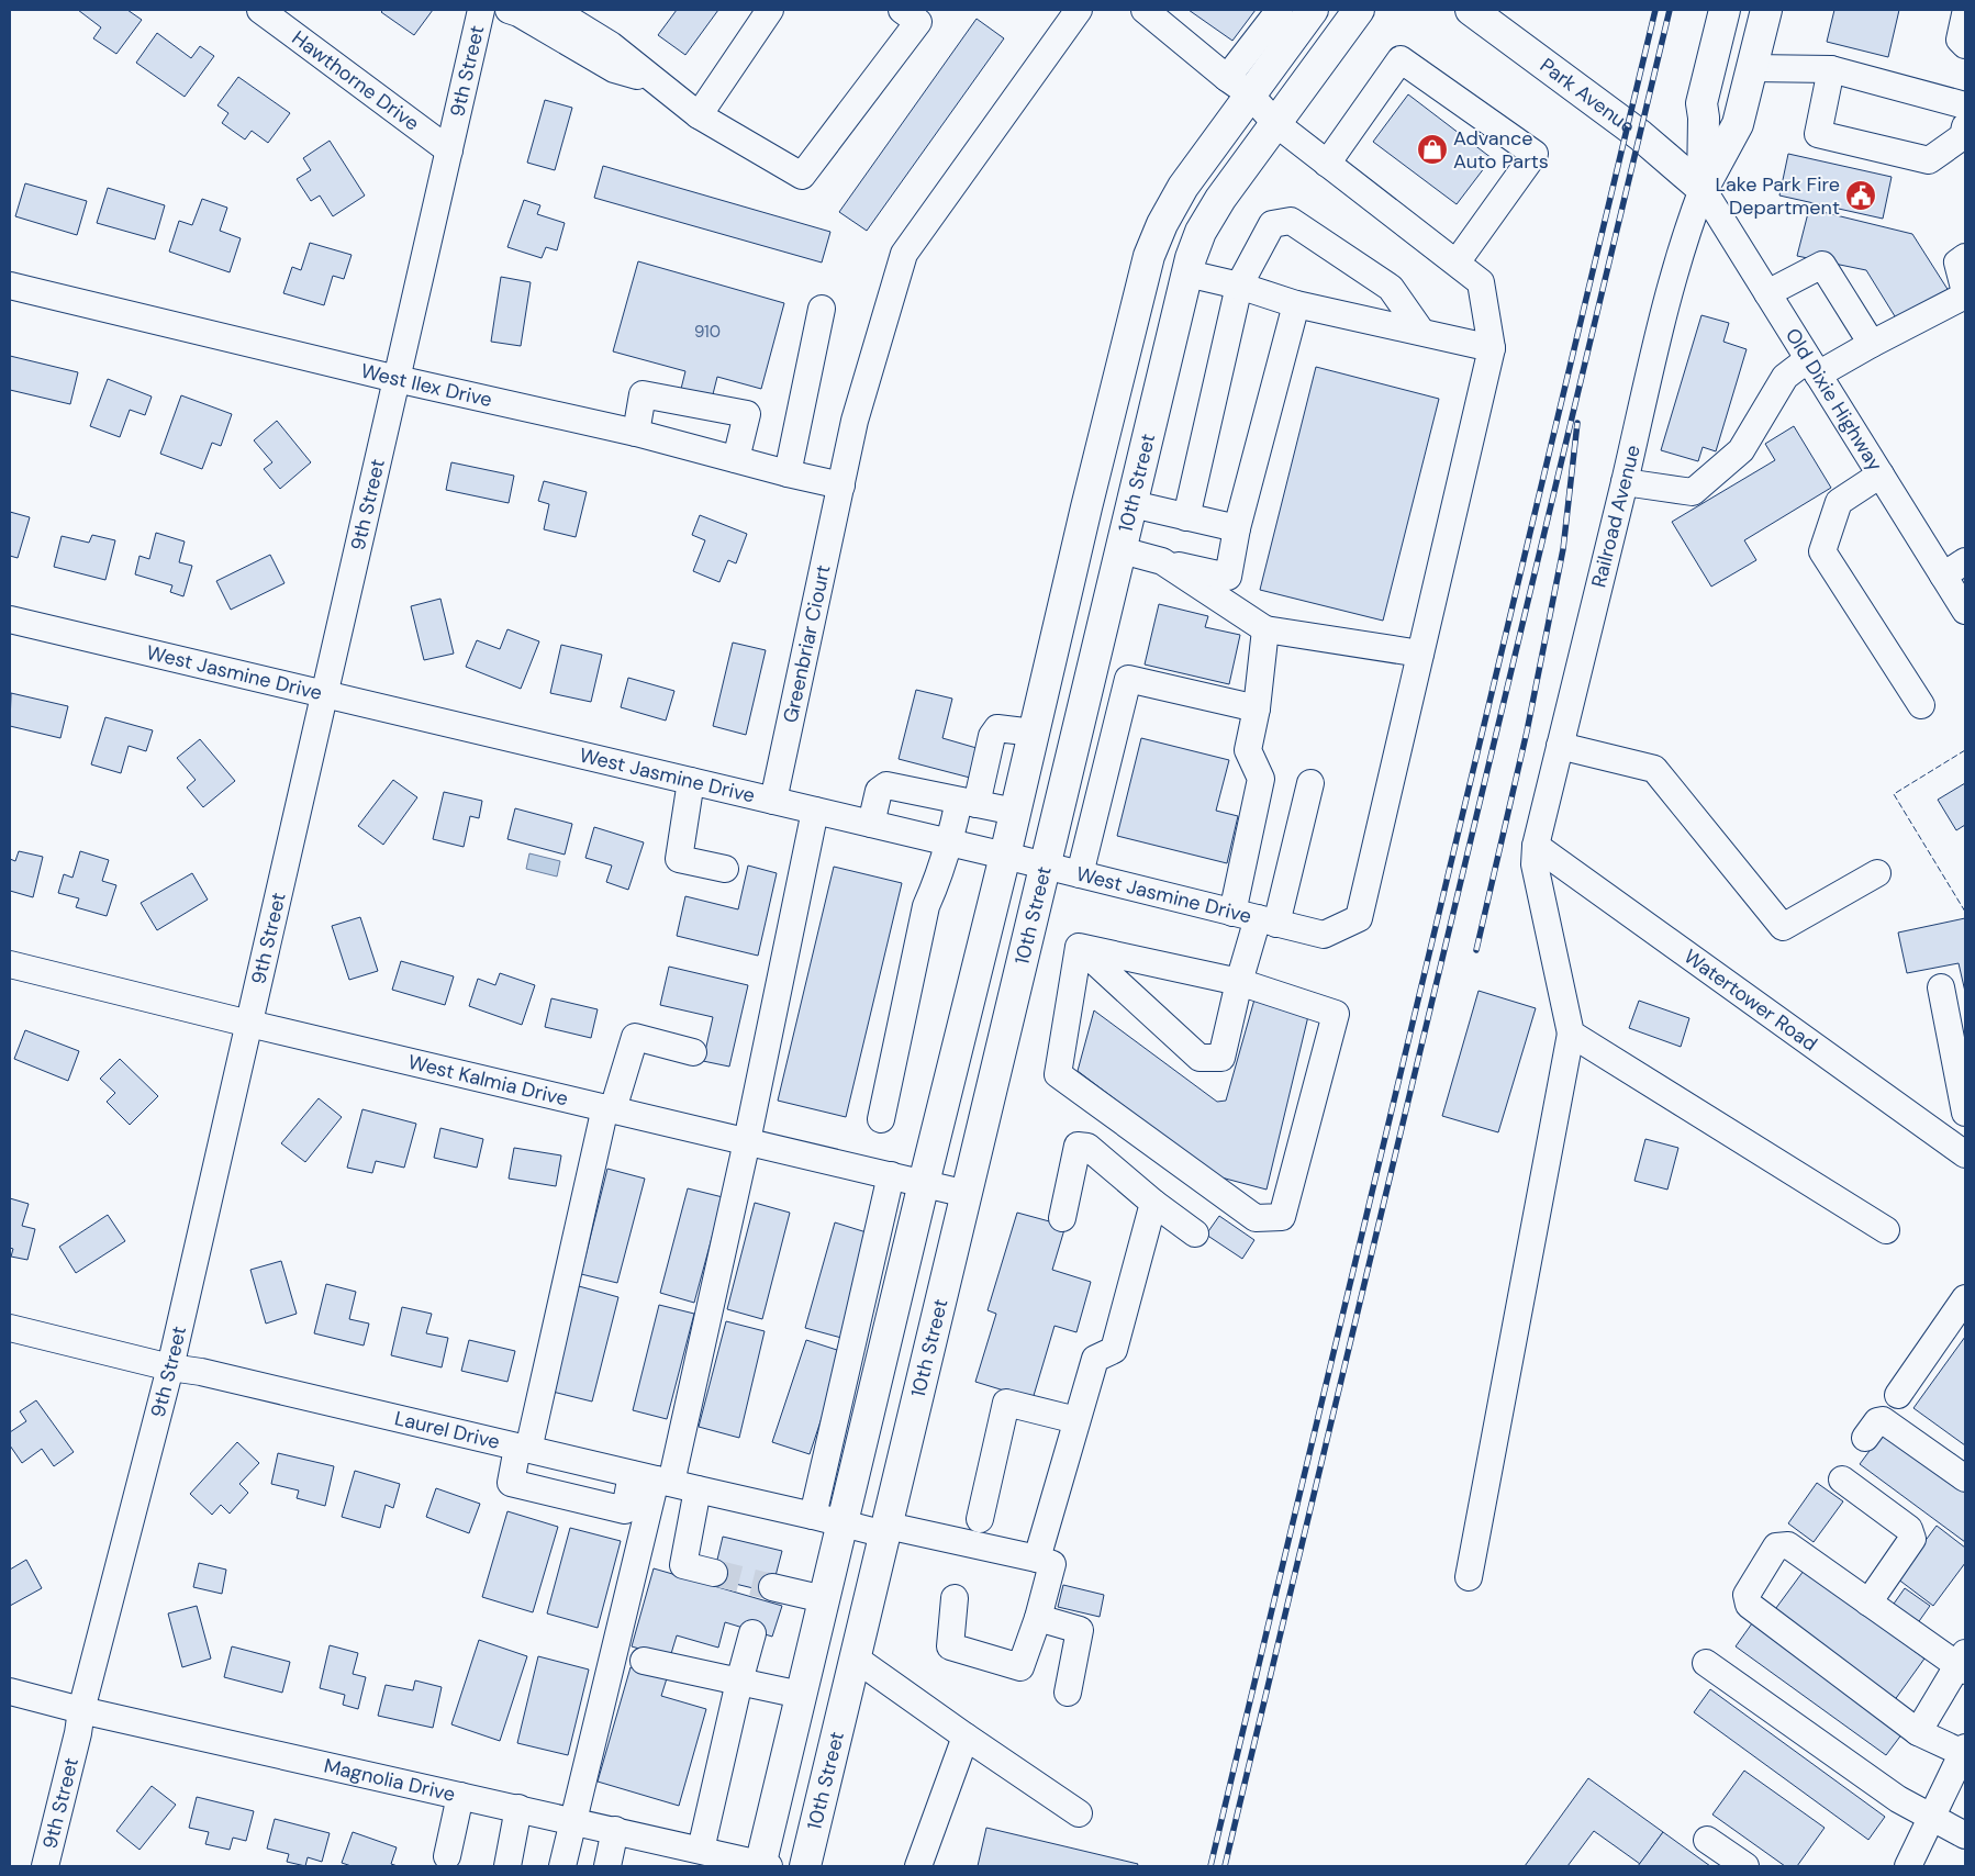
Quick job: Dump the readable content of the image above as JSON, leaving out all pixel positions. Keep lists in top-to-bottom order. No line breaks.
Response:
{"streets":{"main road":["Park Avenue","10th Street"],"street":["9th Street","Hawthorne Drive","West Ilex Drive","Old Dixie Highway","Railroad Avenue","Greenbriar Ciourt","West Jasmine Drive","Watertower Road","West Kalmia Drive","Laurel Drive","Magnolia Drive"]},"crossings":[["9th Street","Hawthorne Drive"],["9th Street","West Ilex Drive"],["9th Street","West Jasmine Drive"],["9th Street","West Kalmia Drive"],["9th Street","Laurel Drive"],["9th Street","Magnolia Drive"],["Park Avenue","Old Dixie Highway"],["Park Avenue","Railroad Avenue"],["West Ilex Drive","Greenbriar Ciourt"],["Old Dixie Highway","Railroad Avenue"],["10th Street","West Jasmine Drive"],["10th Street","West Kalmia Drive"],["10th Street","Laurel Drive"],["10th Street","Magnolia Drive"],["Railroad Avenue","Watertower Road"],["Greenbriar Ciourt","West Jasmine Drive"]],"places":{"shop":["Advance Auto Parts"],"public building":["Lake Park Fire Department"]},"house_numbers":["910"]}
